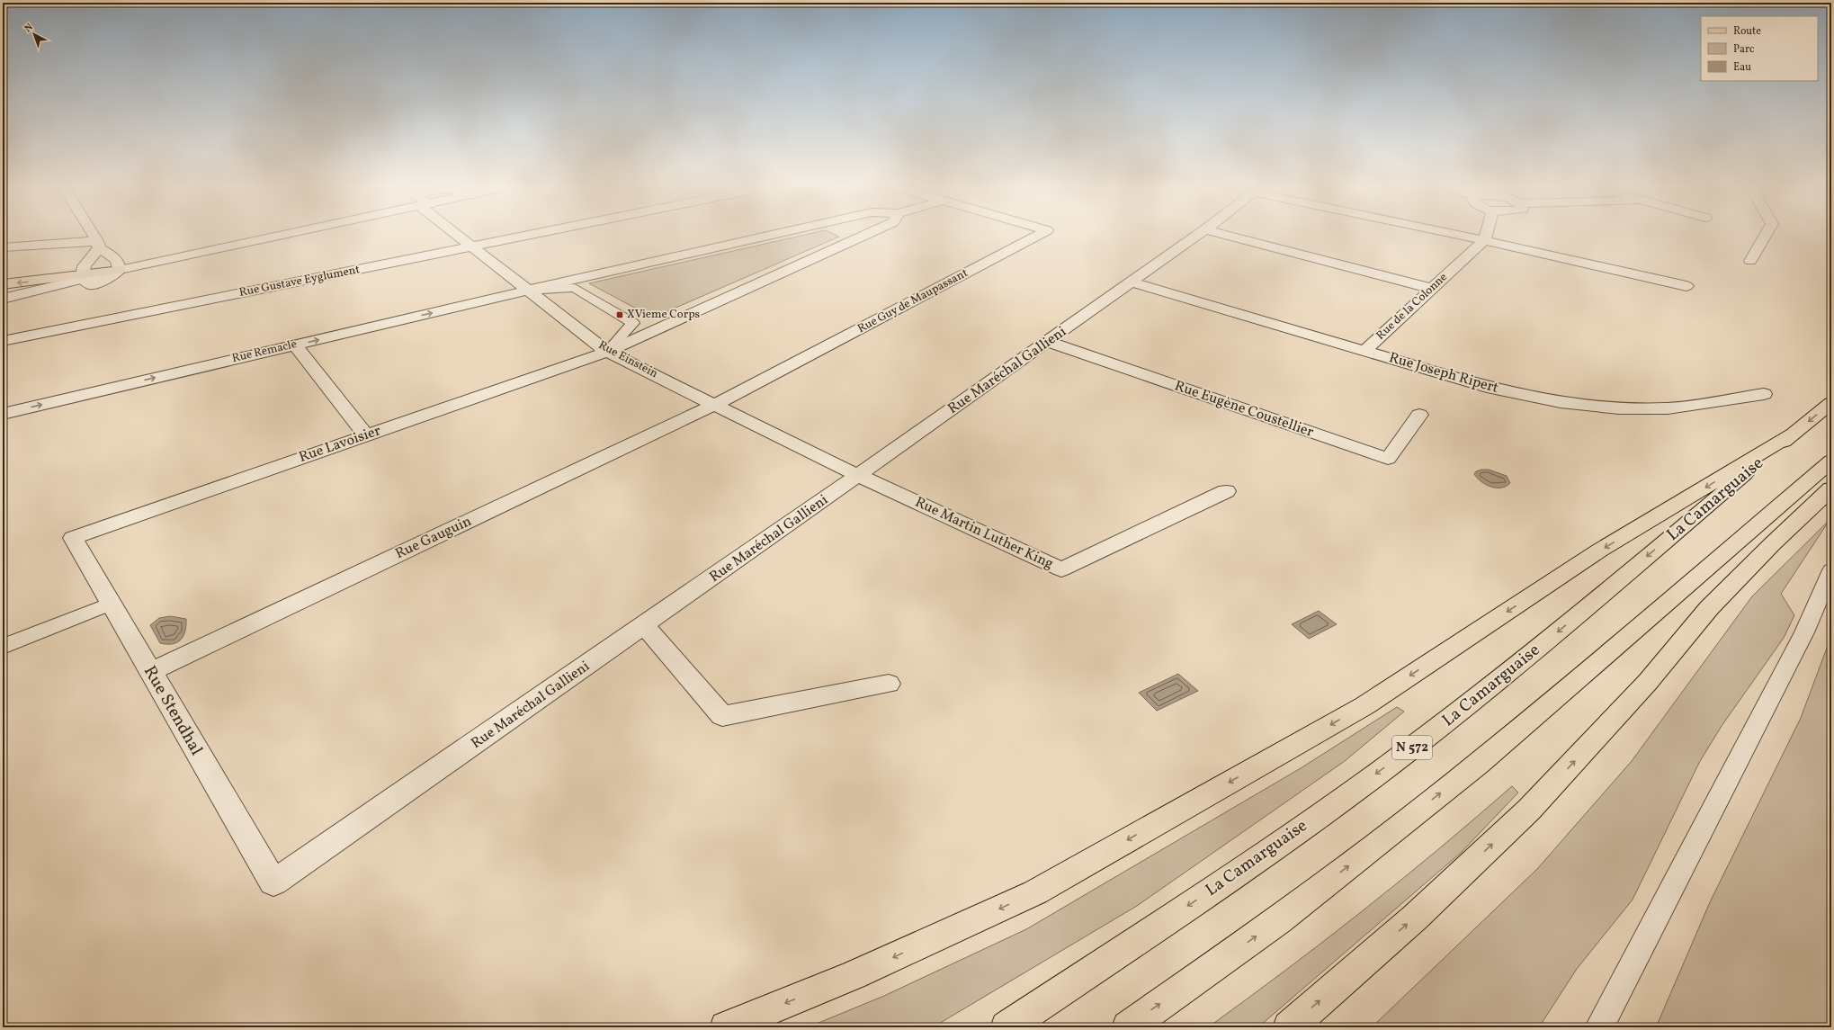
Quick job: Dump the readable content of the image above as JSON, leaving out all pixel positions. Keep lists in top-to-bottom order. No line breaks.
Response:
{"streets":{"main road":["La Camarguaise","N 572"],"street":["Rue Gustave Eyglument","Rue Guy de Maupassant","Rue de la Colonne","Rue Remacle","Rue Einstein","Rue Maréchal Gallieni","Rue Joseph Ripert","Rue Eugène Coustellier","Rue Lavoisier","Rue Martin Luther King","Rue Gauguin","Rue Stendhal"]},"crossings":[["Rue Gustave Eyglument","Rue Einstein"],["Rue Guy de Maupassant","Rue Einstein"],["Rue Guy de Maupassant","Rue Gauguin"],["Rue de la Colonne","Rue Joseph Ripert"],["Rue Remacle","Rue Einstein"],["Rue Einstein","Rue Maréchal Gallieni"],["Rue Einstein","Rue Lavoisier"],["Rue Einstein","Rue Martin Luther King"],["Rue Einstein","Rue Gauguin"],["Rue Maréchal Gallieni","Rue Joseph Ripert"],["Rue Maréchal Gallieni","Rue Eugène Coustellier"],["Rue Maréchal Gallieni","Rue Martin Luther King"],["Rue Maréchal Gallieni","Rue Stendhal"],["Rue Lavoisier","Rue Stendhal"],["Rue Gauguin","Rue Stendhal"]],"places":{"transit":["XVieme Corps"]},"legend":["Route","Parc","Eau"],"north":"top left"}
